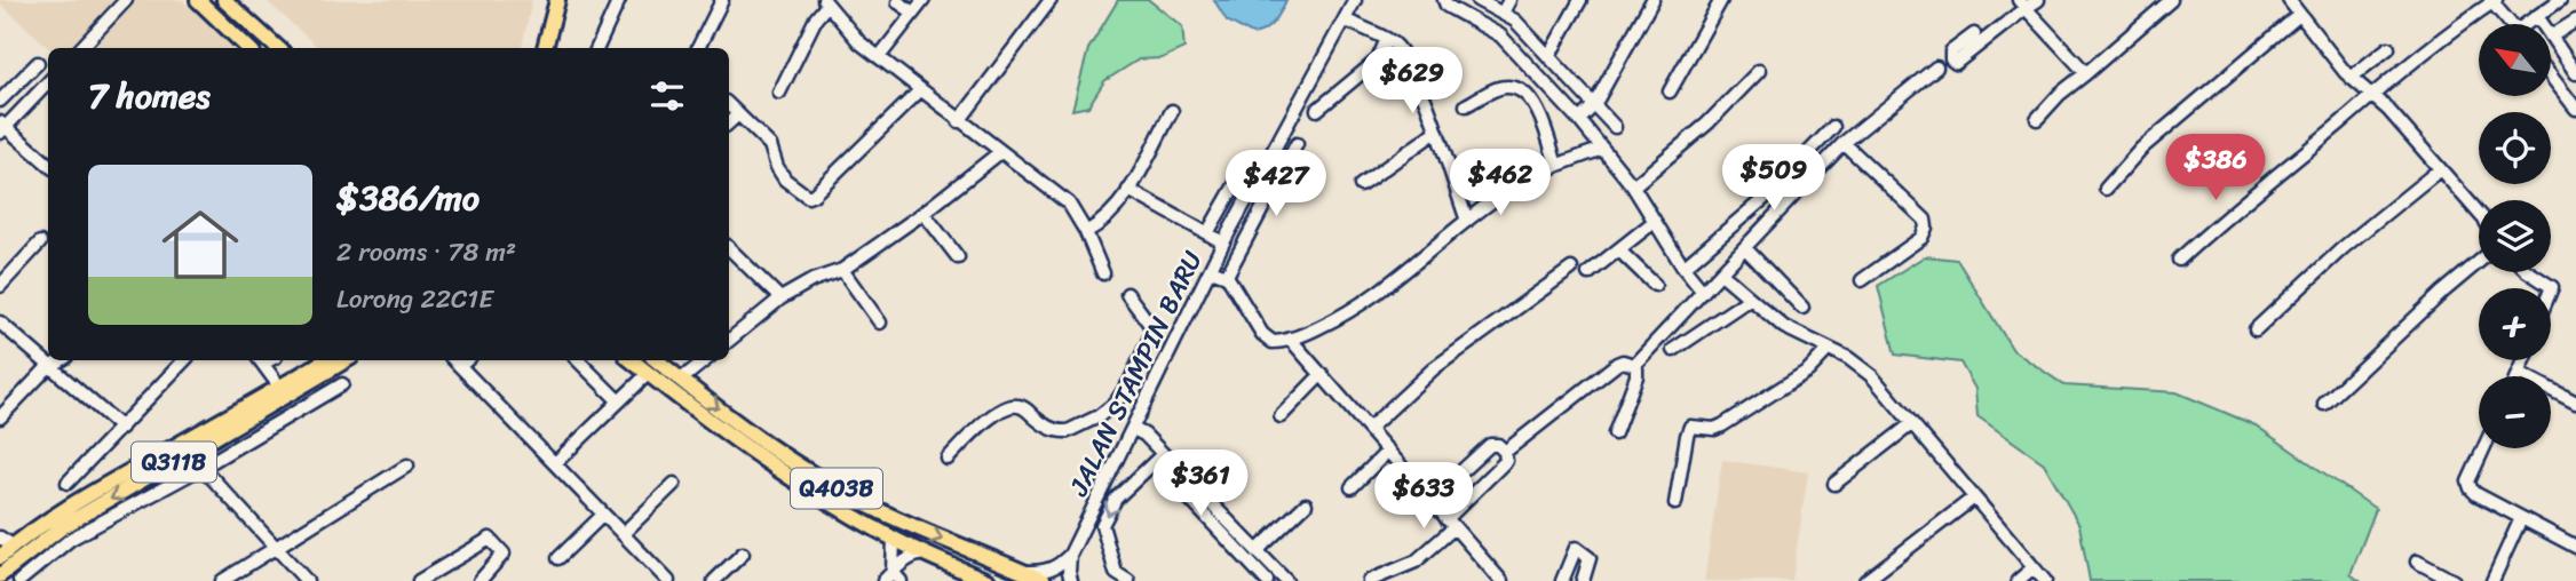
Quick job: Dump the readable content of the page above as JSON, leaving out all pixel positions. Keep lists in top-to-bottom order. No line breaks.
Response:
{"streets":{"main road":["Q311B","Q403B"],"street":["JALAN STAMPIN BARU"]},"north":"top left","page":{"map_buttons":["+","−"],"price":["$629","$386","$509","$462","$427","$361","$633"],"heading":"7 homes","list":[{"name":"$386/mo","note":"2 rooms · 78 m² · Lorong 22C1E"}]}}
